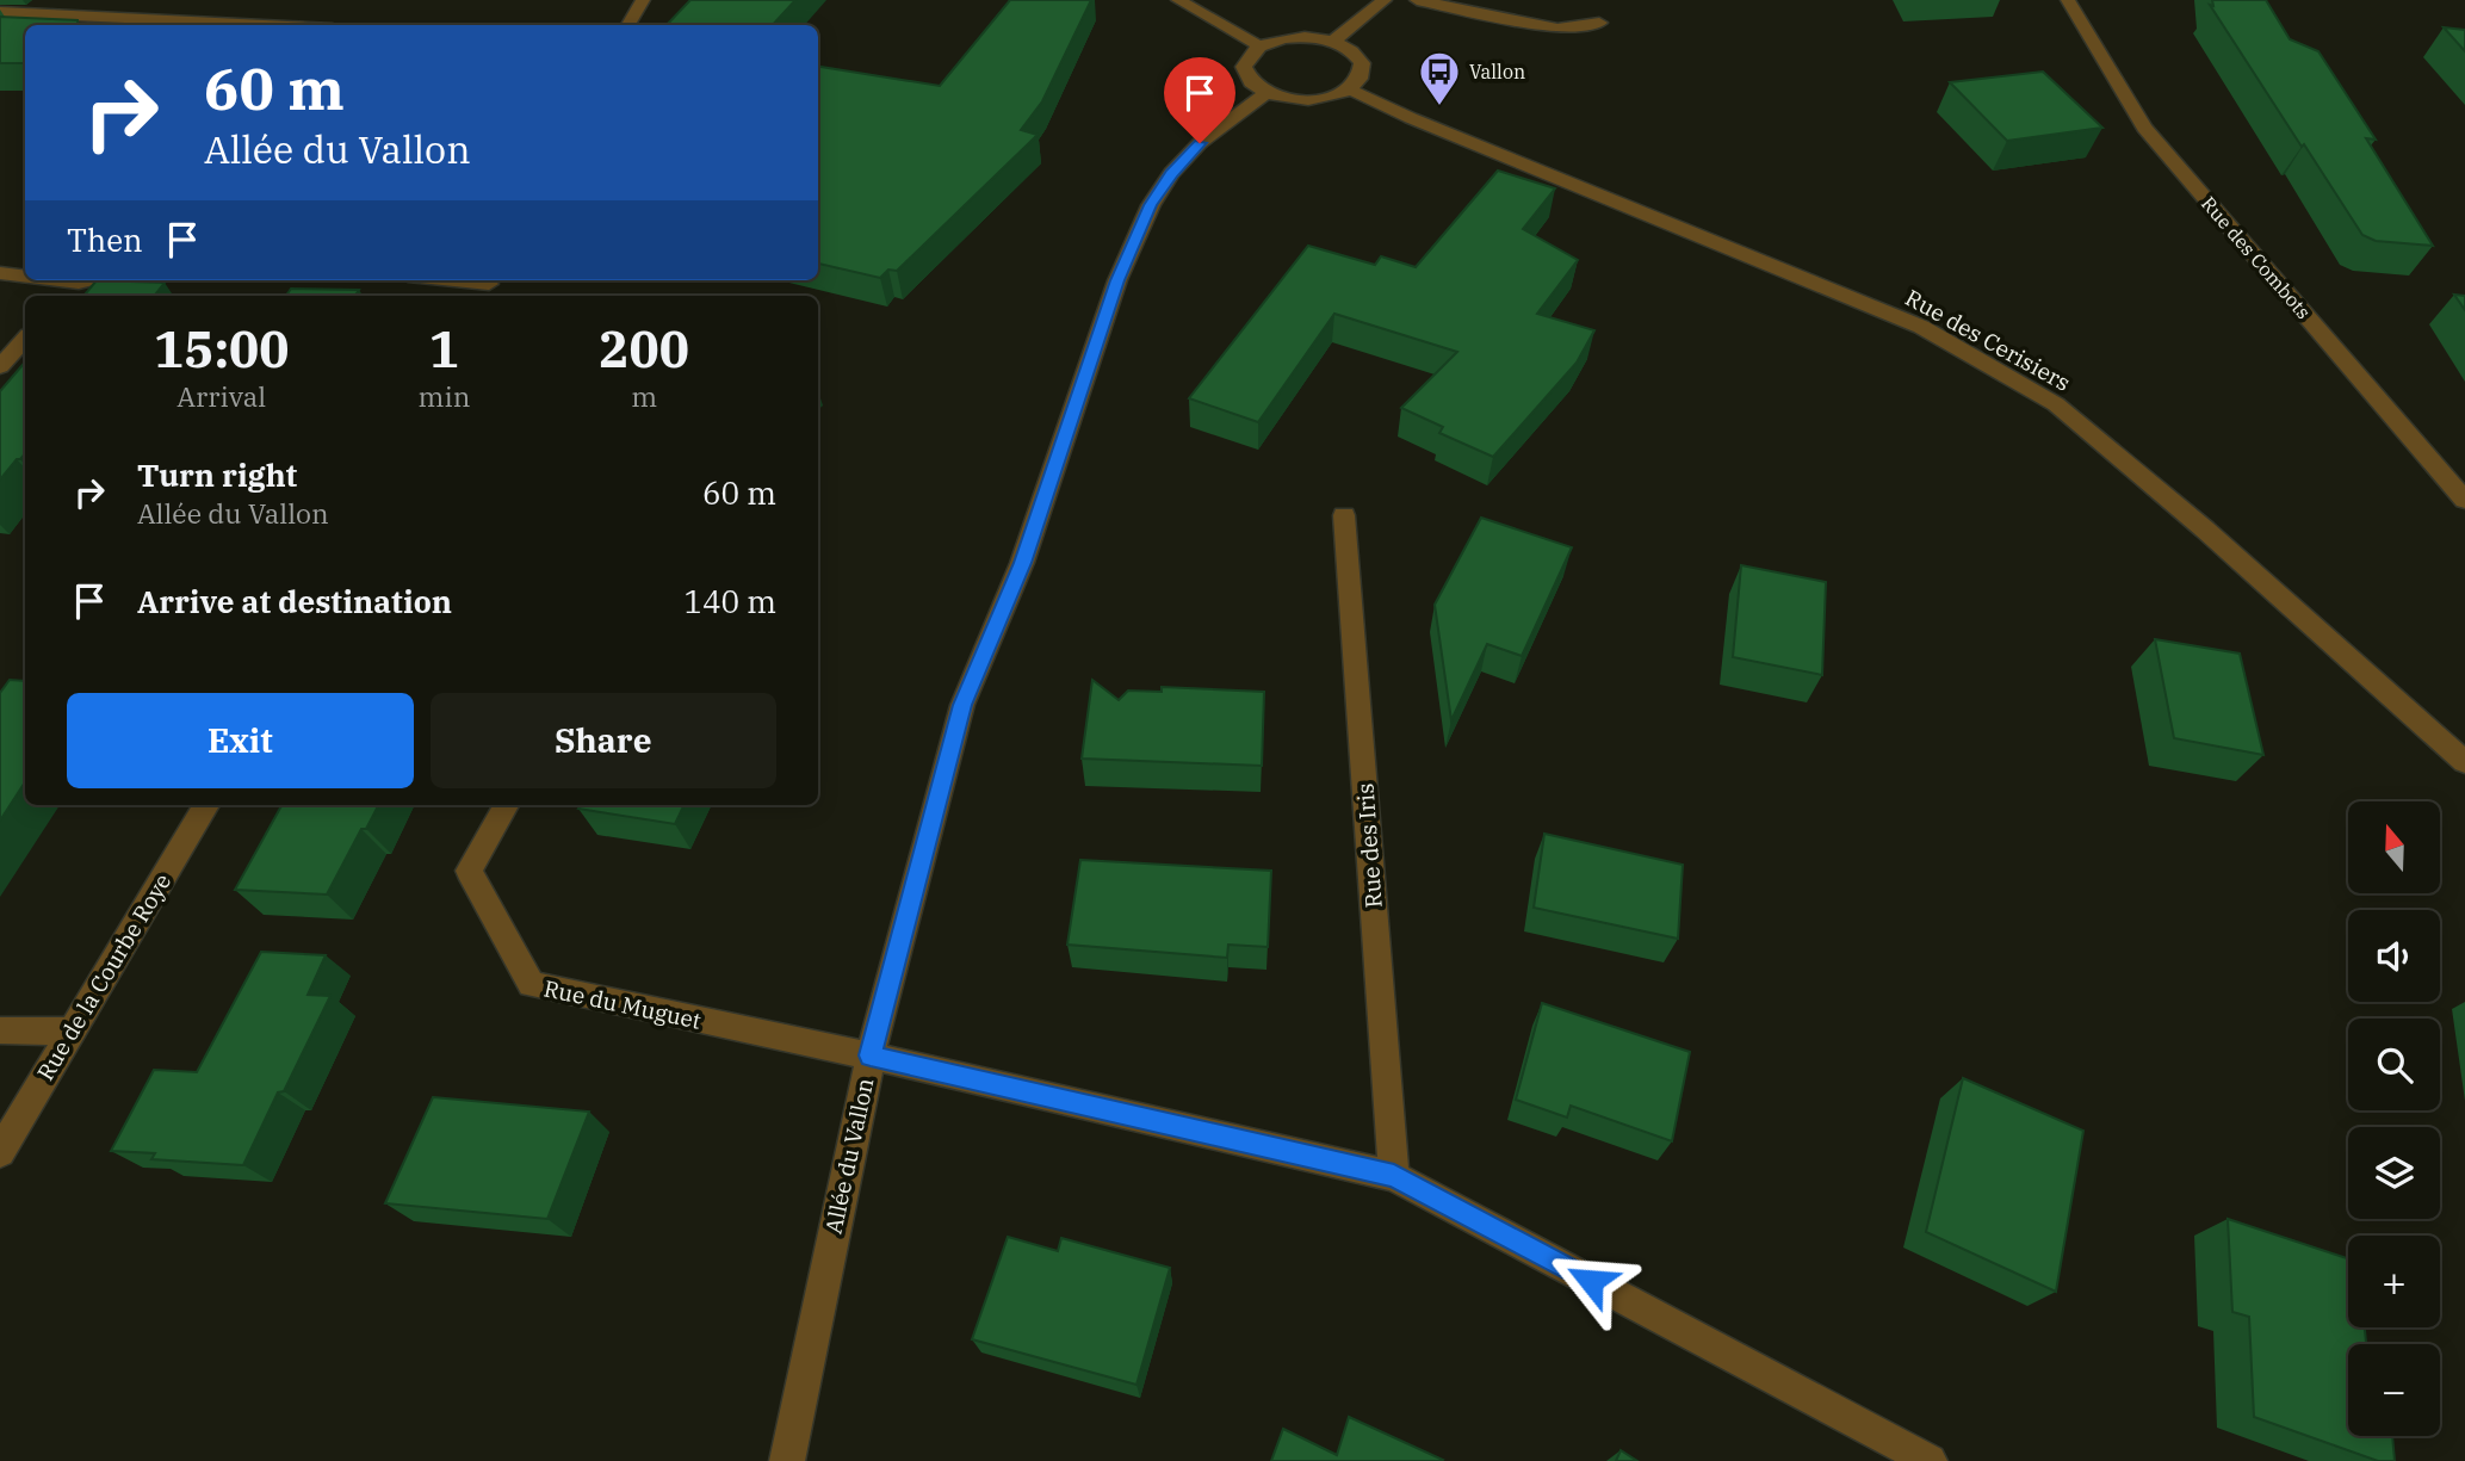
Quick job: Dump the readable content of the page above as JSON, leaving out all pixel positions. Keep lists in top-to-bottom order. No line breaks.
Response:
{"streets":{"street":["Rue des Combots","Rue des Cerisiers","Rue des Iris","Rue de la Courbe Roye","Rue du Muguet","Allée du Vallon"]},"crossings":[["Rue du Muguet","Allée du Vallon"]],"places":{"bus stop":["Vallon"]},"north":"top","page":{"turn":["60 m","Allée du Vallon"],"then":"Then","eta":["15:00","Arrival","1","min","200","m"],"list":[{"name":"Turn right","note":"Allée du Vallon","value":"60 m"},{"name":"Arrive at destination","value":"140 m"}],"buttons":["Exit","Share"],"map_buttons":["+","−"]}}
